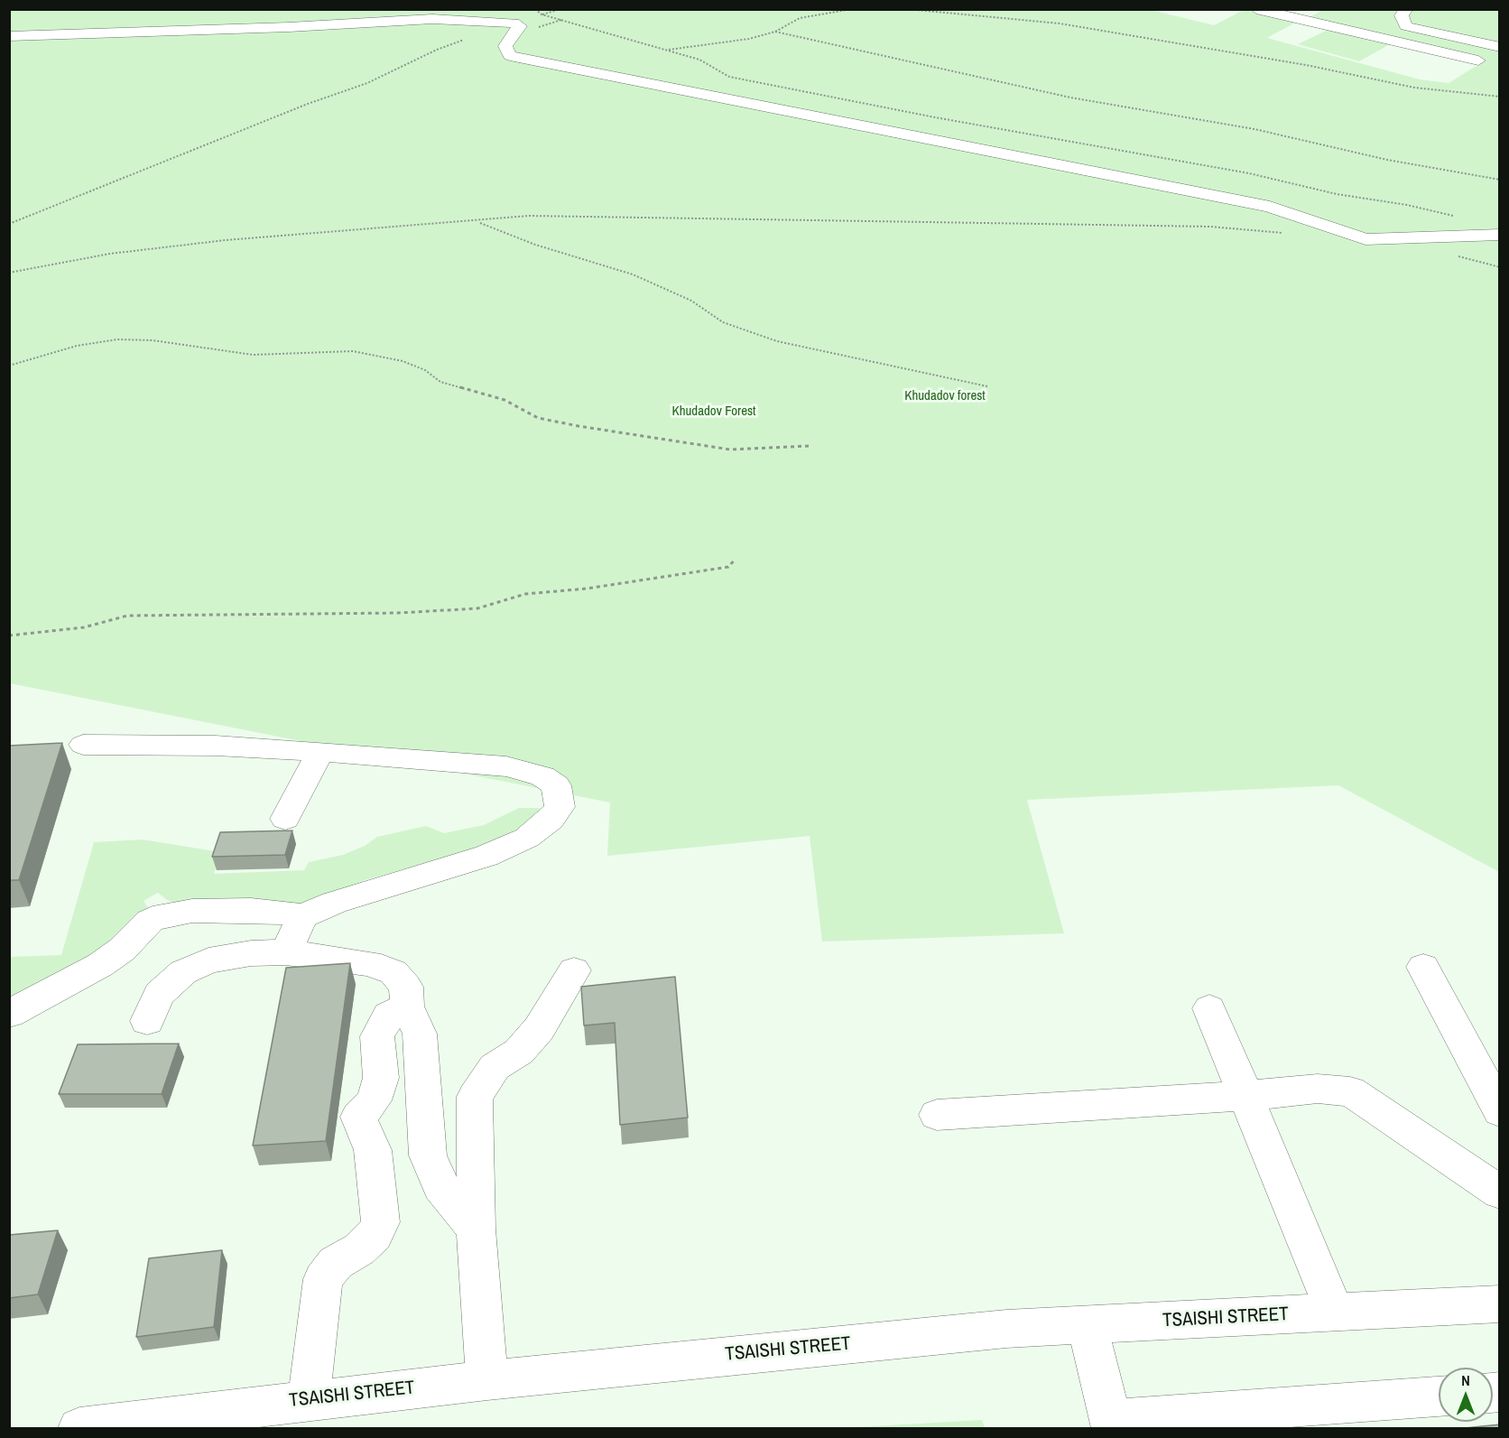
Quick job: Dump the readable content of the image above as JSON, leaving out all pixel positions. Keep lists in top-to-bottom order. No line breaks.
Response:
{"streets":{"street":["TSAISHI STREET"]},"parks":["Khudadov forest","Khudadov Forest"],"north":"top"}
